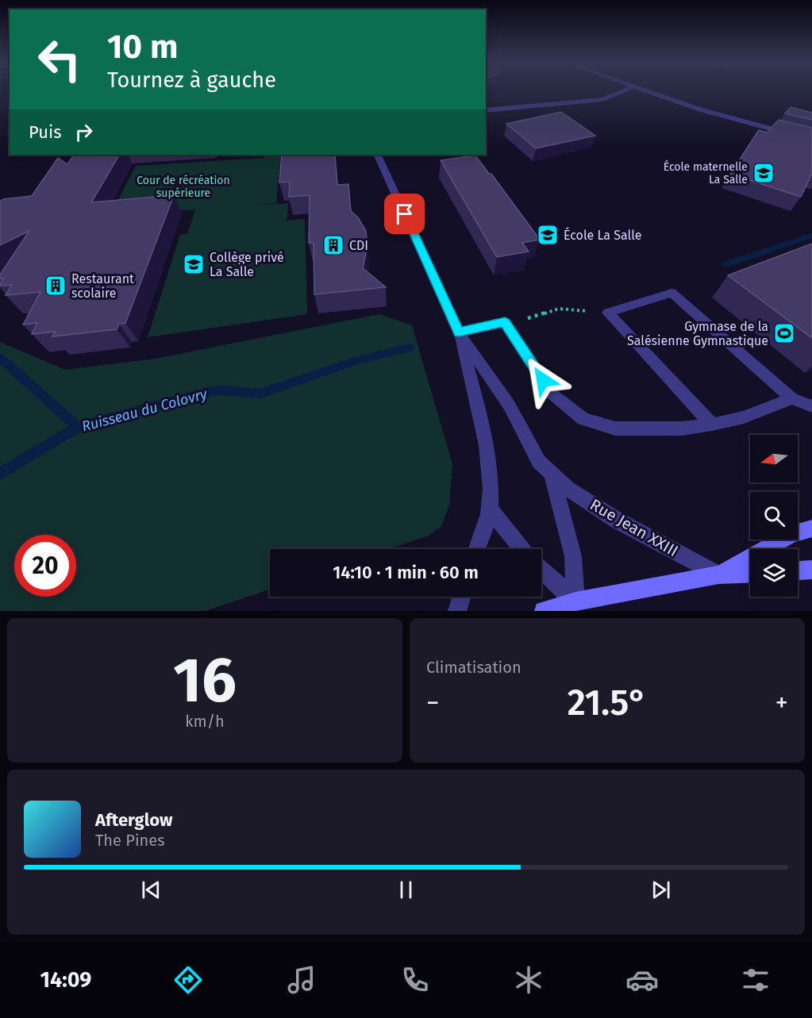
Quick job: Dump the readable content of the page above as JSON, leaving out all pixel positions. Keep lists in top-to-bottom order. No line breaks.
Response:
{"streets":{"street":["Rue Jean XXIII"]},"water":["Ruisseau du Colovry"],"parks":["Cour de récréation supérieure"],"places":{"school or university":["École maternelle La Salle","École La Salle","Collège privé La Salle"],"building":["CDI","Restaurant scolaire"],"sports":["Gymnase de la Salésienne Gymnastique"]},"north":"left","page":{"turn":["10 m","Tournez à gauche"],"then":"Puis","limit":"20","trip":"14:10 · 1 min · 60 m","tile":[["16","km/h"],"Climatisation"],"heat":["−","21.5°","+"],"song":["Afterglow","The Pines"],"tabs":"14:09"}}
